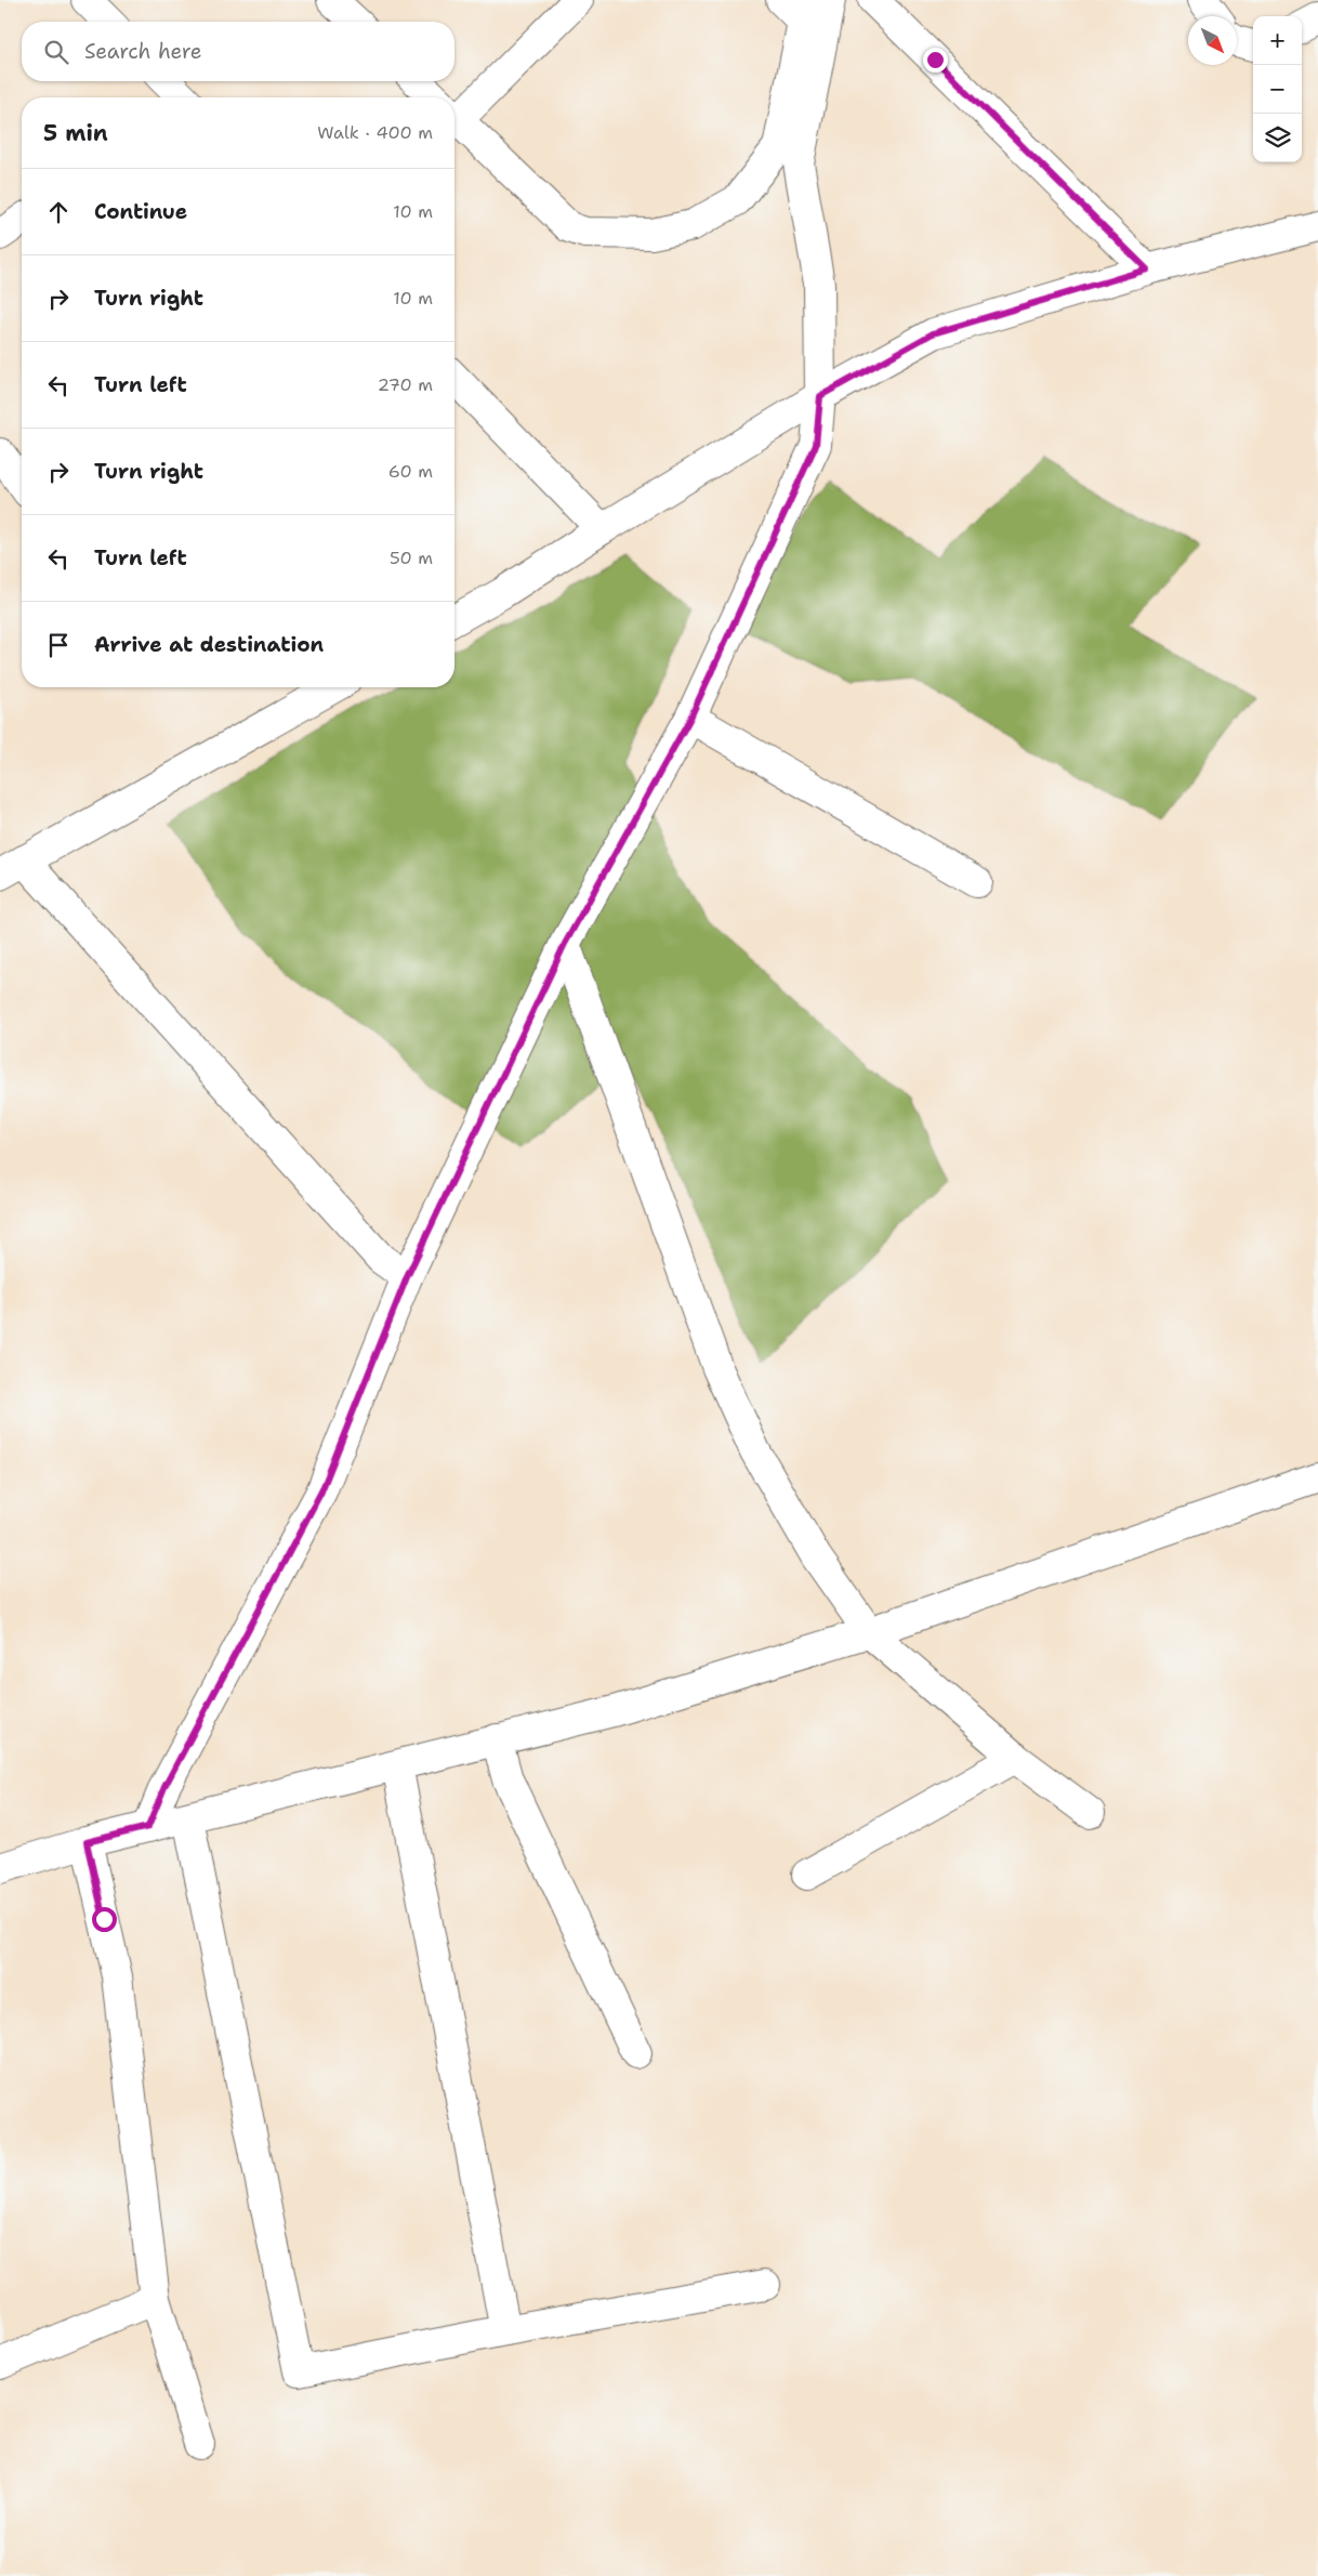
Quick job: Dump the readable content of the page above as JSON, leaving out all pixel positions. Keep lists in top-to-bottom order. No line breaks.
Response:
{"north":"bottom right","page":{"map_buttons":["+","−"],"search":"Search here","heading":["5 min","Walk · 400 m"],"list":[["Continue","10 m"],["Turn right","10 m"],["Turn left","270 m"],["Turn right","60 m"],["Turn left","50 m"],"Arrive at destination"]}}
